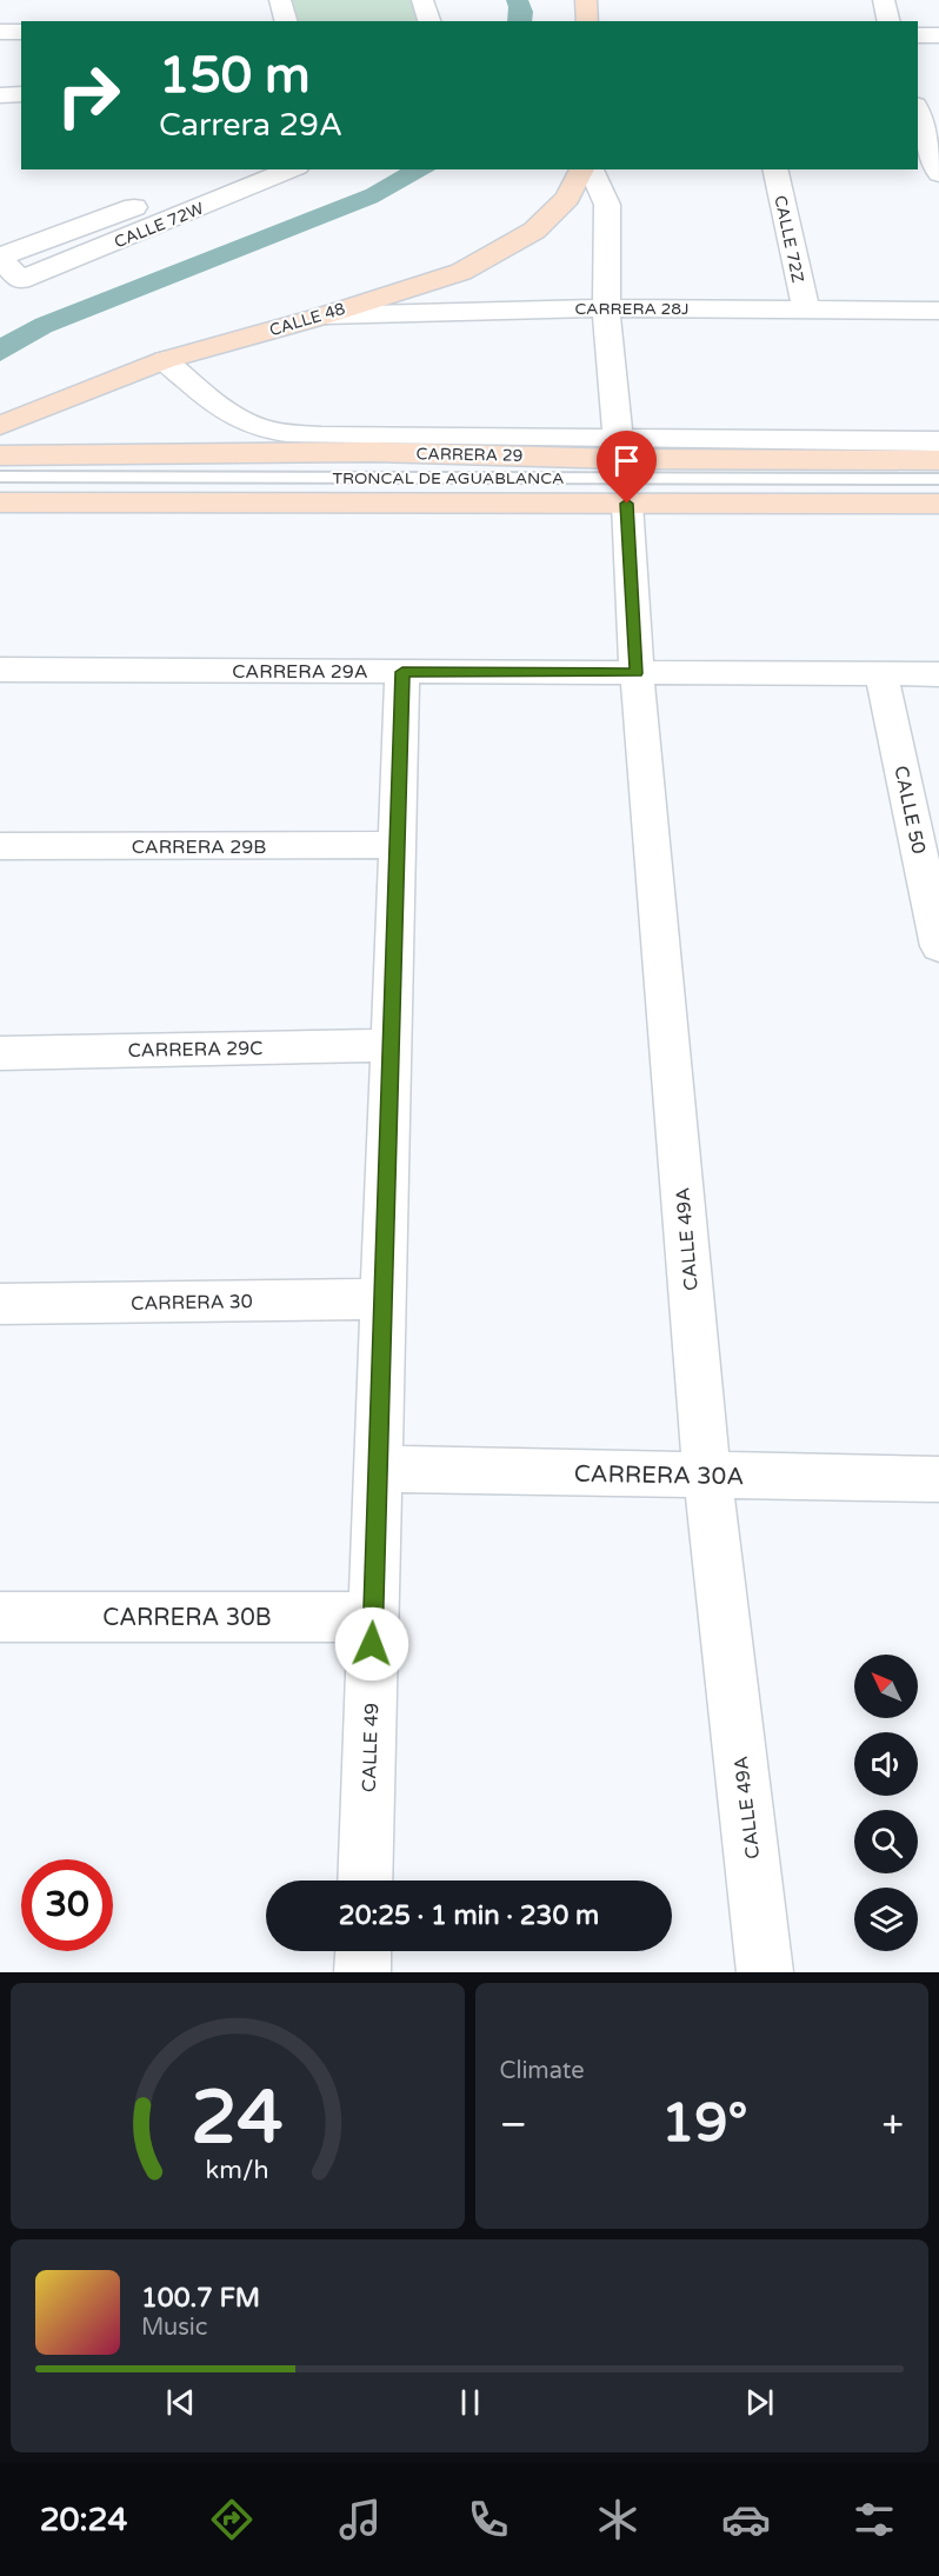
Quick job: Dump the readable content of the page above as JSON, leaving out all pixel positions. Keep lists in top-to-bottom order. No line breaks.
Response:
{"streets":{"street":["CALLE 72W","CALLE 72Z","CARRERA 28J","CALLE 48","CARRERA 29","CARRERA 29A","CALLE 50","CARRERA 29B","CARRERA 29C","CALLE 49A","CARRERA 30","CARRERA 30A","CARRERA 30B","CALLE 49"],"lane":["TRONCAL DE AGUABLANCA"]},"crossings":[["CALLE 72Z","CARRERA 28J"],["CARRERA 28J","CALLE 48"],["CARRERA 29A","CALLE 50"],["CARRERA 29A","CALLE 49A"],["CARRERA 29A","CALLE 49"],["CARRERA 29B","CALLE 49"],["CARRERA 29C","CALLE 49"],["CALLE 49A","CARRERA 30A"],["CARRERA 30","CALLE 49"],["CARRERA 30A","CALLE 49"],["CARRERA 30B","CALLE 49"]],"north":"top left","page":{"turn":["150 m","Carrera 29A"],"limit":"30","trip":"20:25 · 1 min · 230 m","tile":"Climate","heat":["−","19°","+"],"song":["100.7 FM","Music"],"tabs":"20:24","gauge":["24","km/h"]}}
